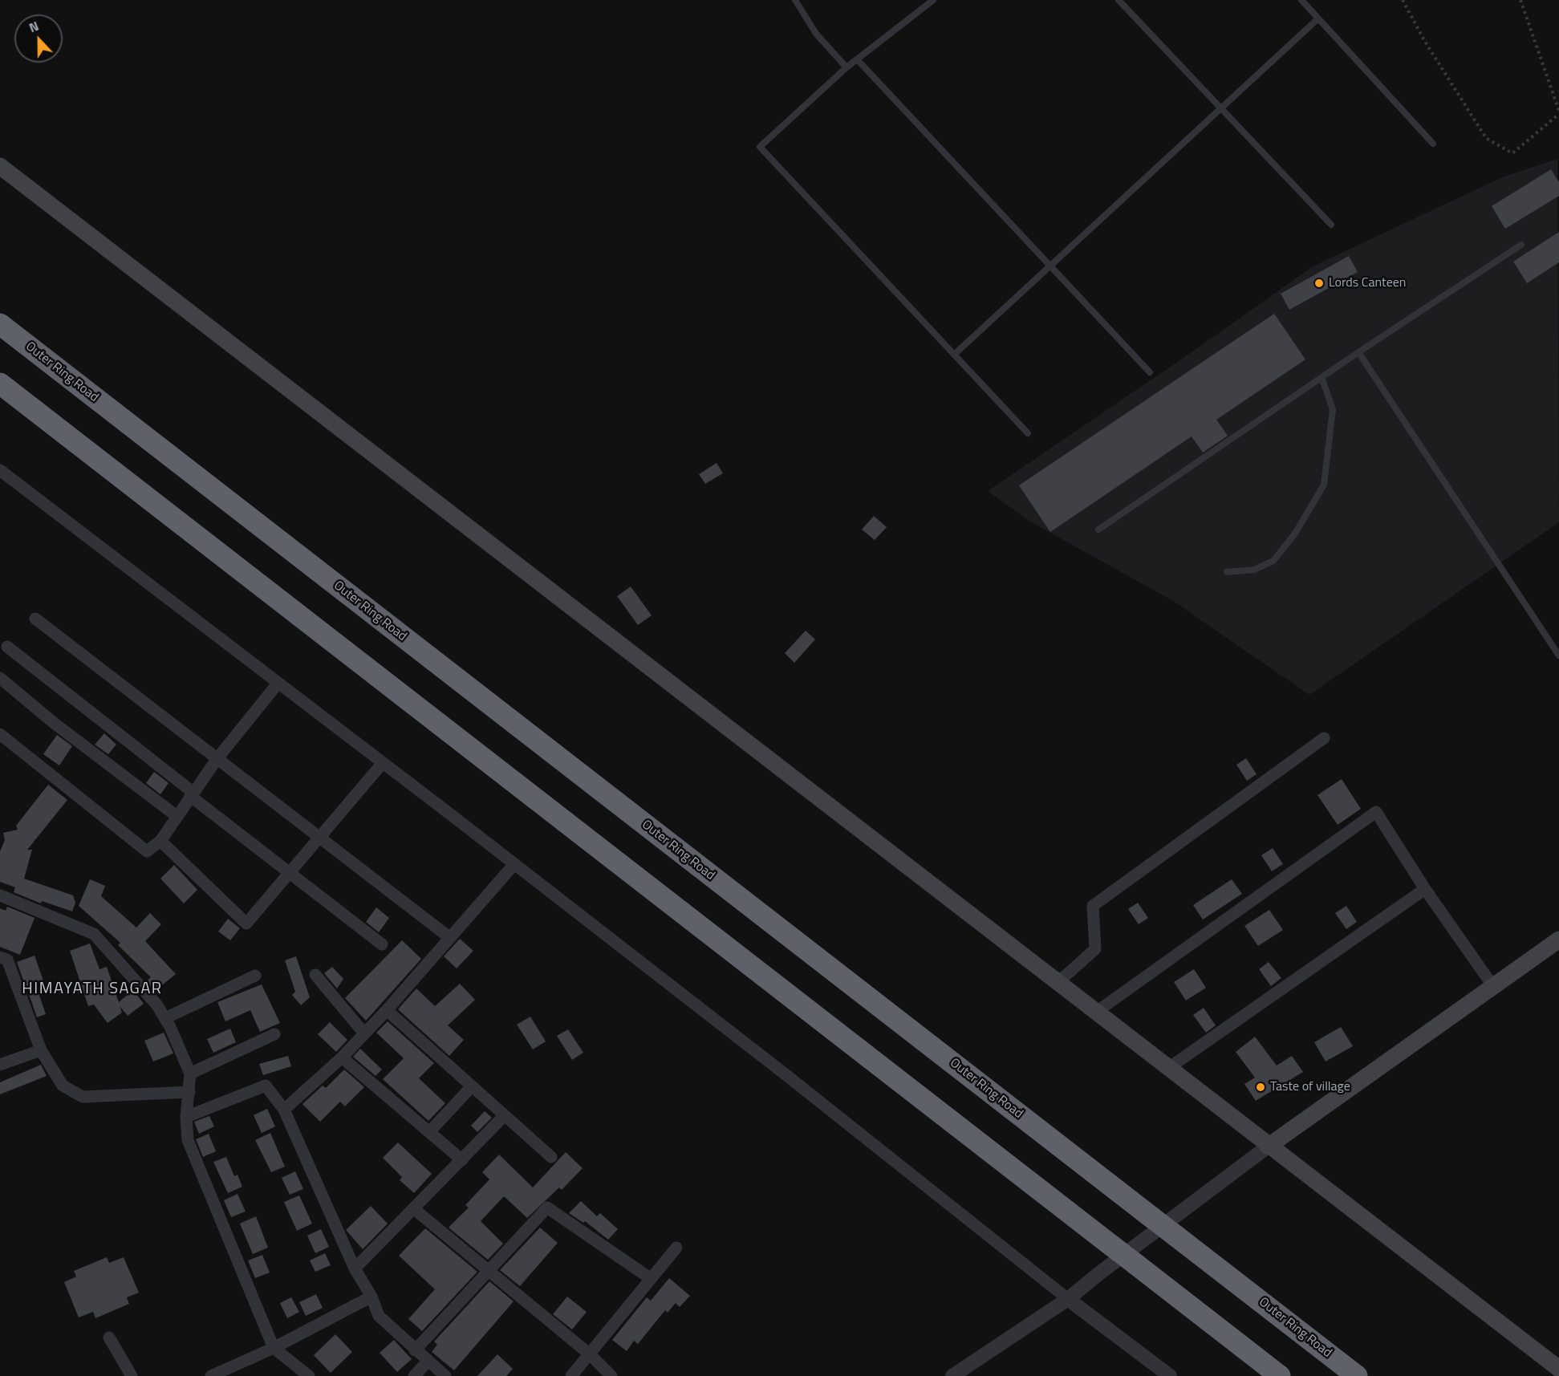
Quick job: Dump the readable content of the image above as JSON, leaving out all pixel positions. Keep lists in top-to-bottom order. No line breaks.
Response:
{"streets":{"highway":["Outer Ring Road"]},"districts":["HIMAYATH SAGAR"],"places":["Lords Canteen","Taste of village"],"north":"top"}
